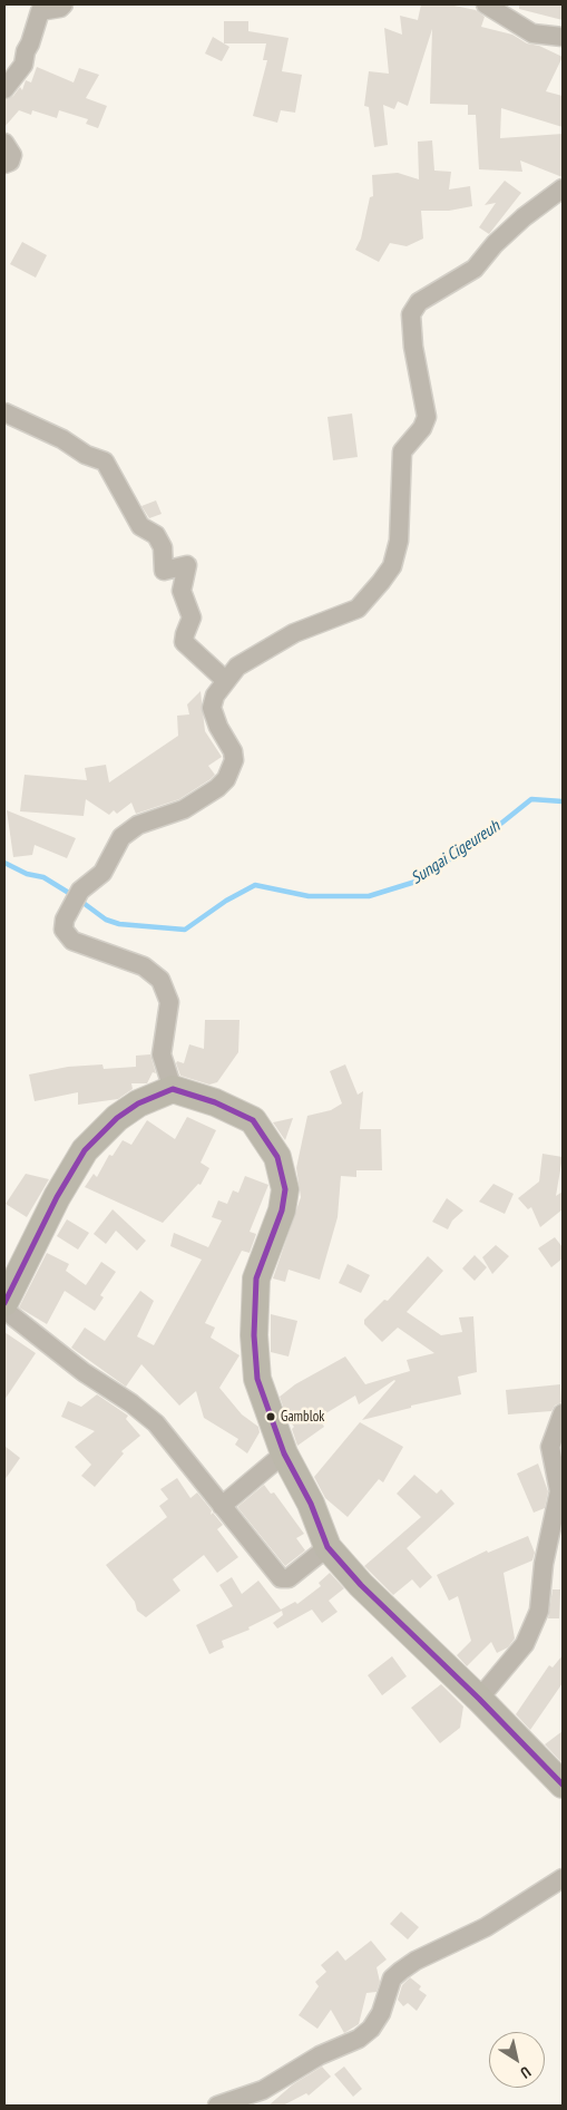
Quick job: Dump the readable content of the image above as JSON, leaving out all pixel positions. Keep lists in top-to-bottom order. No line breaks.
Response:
{"water":["Sungai Cigeureuh"],"places":["Gamblok"],"north":"bottom right"}
